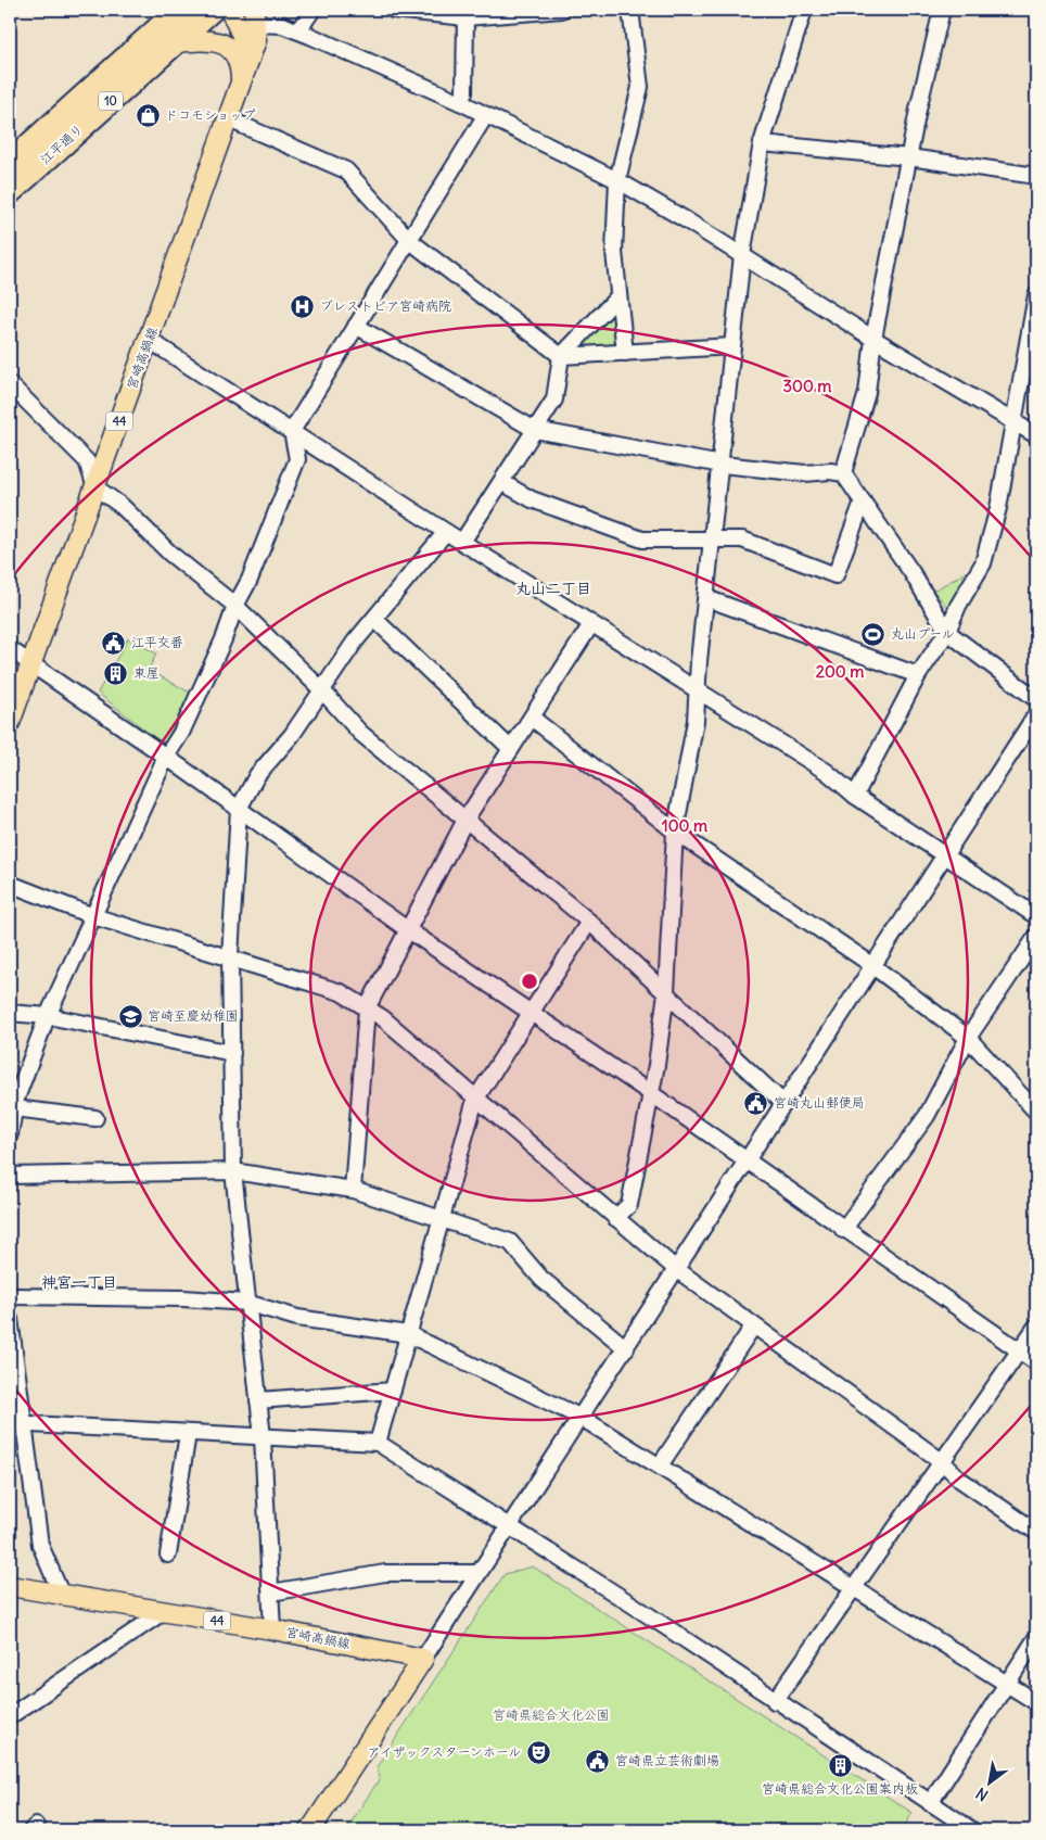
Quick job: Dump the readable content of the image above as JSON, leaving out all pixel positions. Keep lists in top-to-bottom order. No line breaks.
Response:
{"streets":{"highway":["10","江平通り"],"main road":["宮崎高鍋線","44"]},"districts":["丸山二丁目","神宮一丁目"],"parks":["宮崎県総合文化公園"],"places":{"shop":["ドコモショップ"],"hospital":["ブレストピア宮崎病院"],"sports":["丸山プール"],"public building":["江平交番","宮崎丸山郵便局","宮崎県立芸術劇場"],"building":["東屋","宮崎県総合文化公園案内板"],"school or university":["宮崎至慶幼稚園"],"theatre":["アイザックスターンホール"]},"north":"bottom left","rings":["300 m","200 m","100 m"]}
